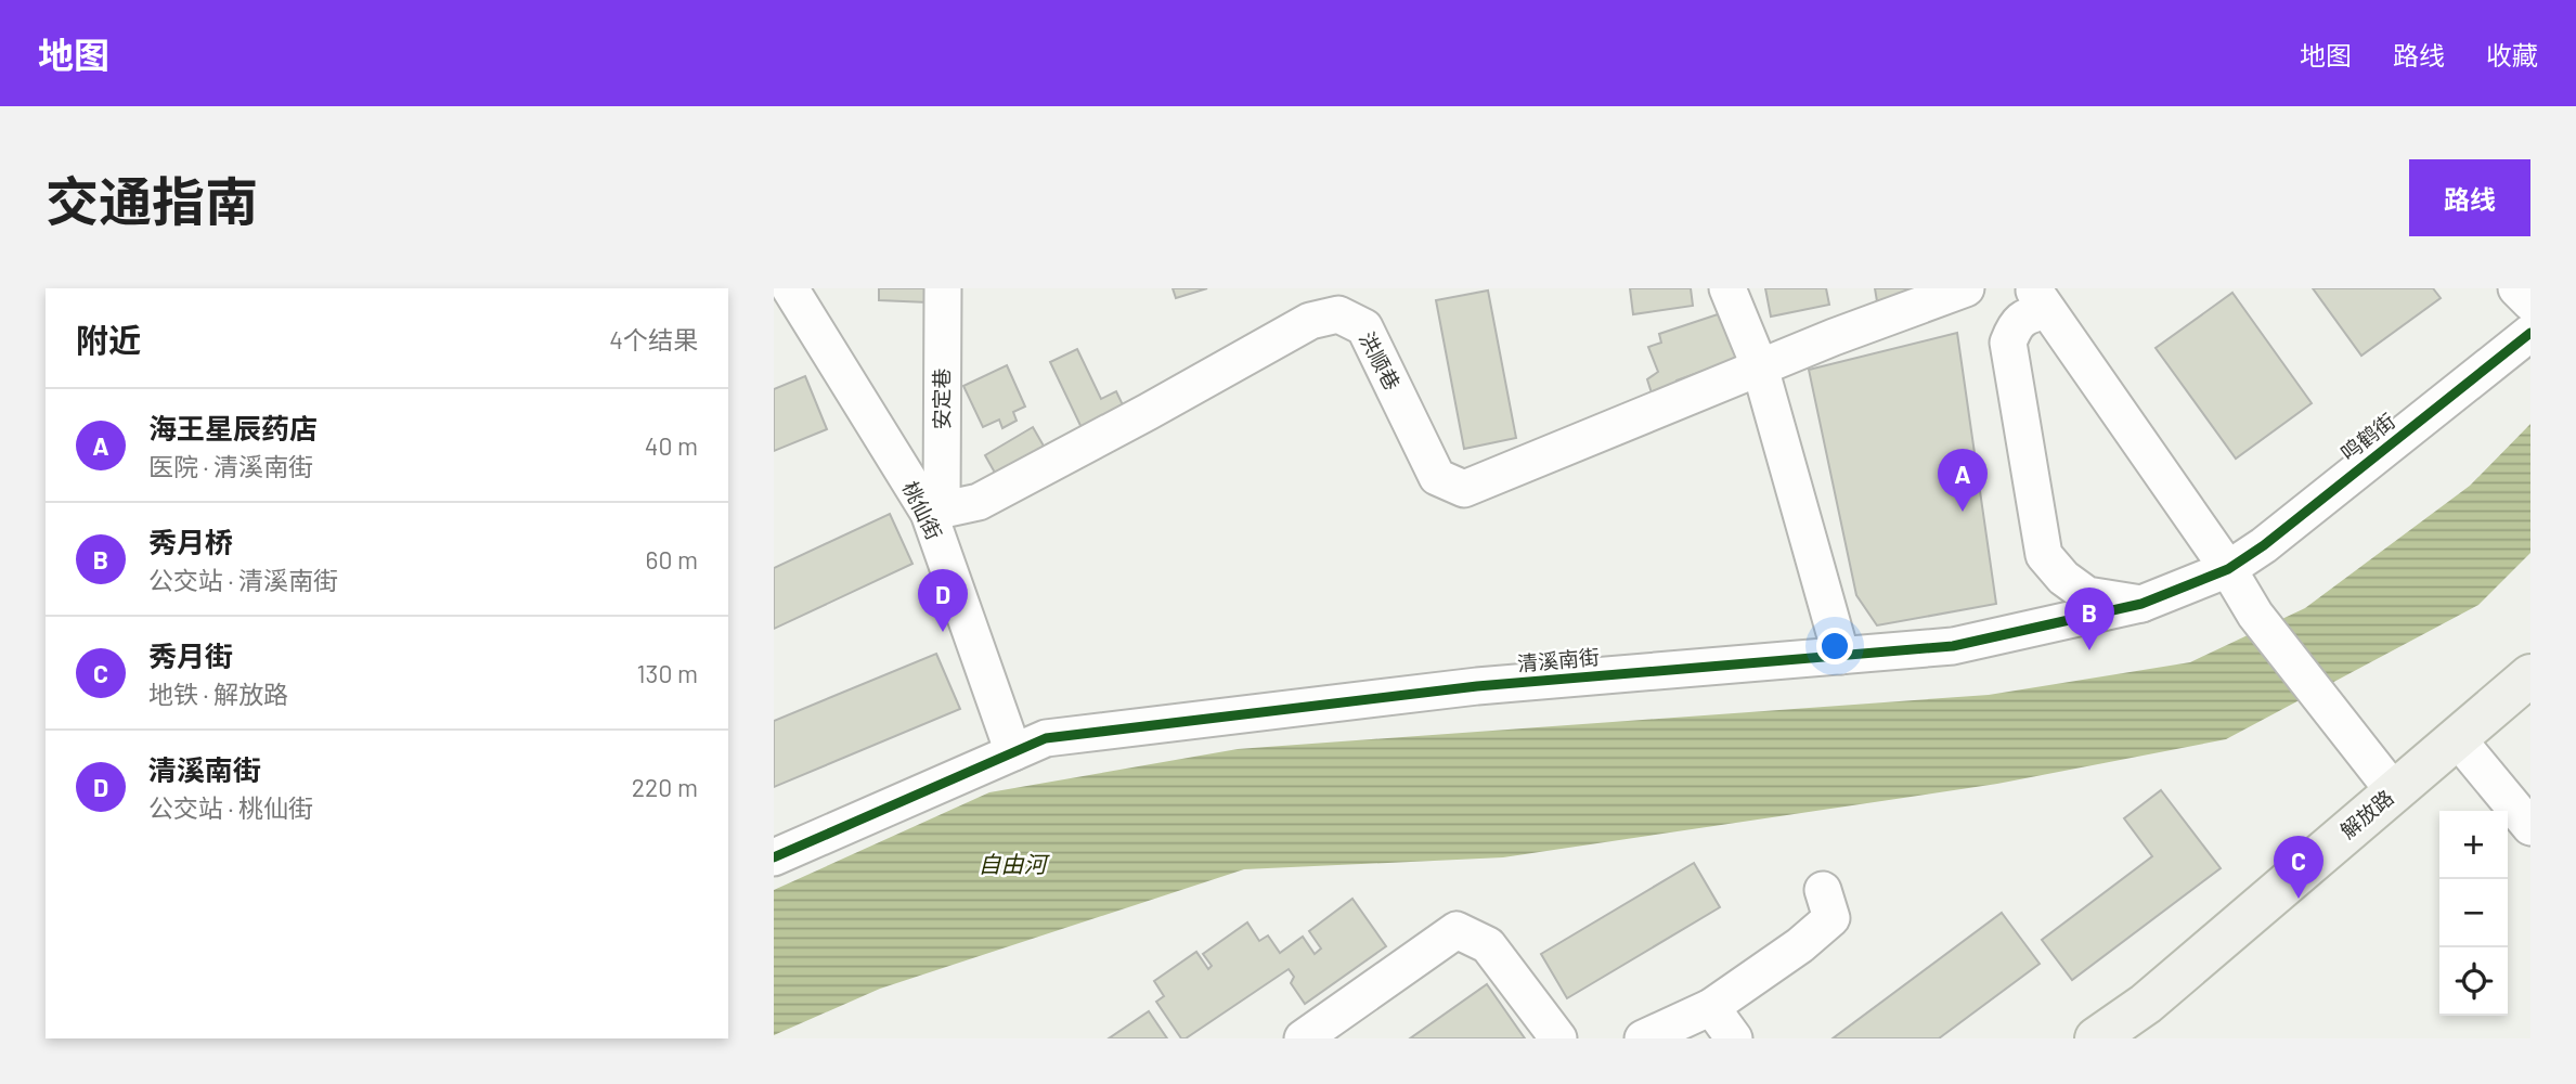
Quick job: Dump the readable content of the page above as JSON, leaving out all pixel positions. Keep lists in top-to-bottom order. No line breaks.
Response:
{"streets":{"main road":["解放路"],"street":["洪顺巷","安定巷","鸣鹤街","桃仙街","清溪南街"]},"crossings":[["洪顺巷","安定巷"],["洪顺巷","桃仙街"],["安定巷","桃仙街"],["鸣鹤街","清溪南街"],["桃仙街","清溪南街"]],"water":["自由河"],"page":{"header":"地图","nav":["地图","路线","收藏"],"title":"交通指南","buttons":"路线","heading":["附近","4个结果"],"list":[{"mark":"A","name":"海王星辰药店","note":"医院 · 清溪南街","value":"40 m"},{"mark":"B","name":"秀月桥","note":"公交站 · 清溪南街","value":"60 m"},{"mark":"C","name":"秀月街","note":"地铁 · 解放路","value":"130 m"},{"mark":"D","name":"清溪南街","note":"公交站 · 桃仙街","value":"220 m"}],"pins":["A","D","B","C"],"map_buttons":["+","−"]}}
